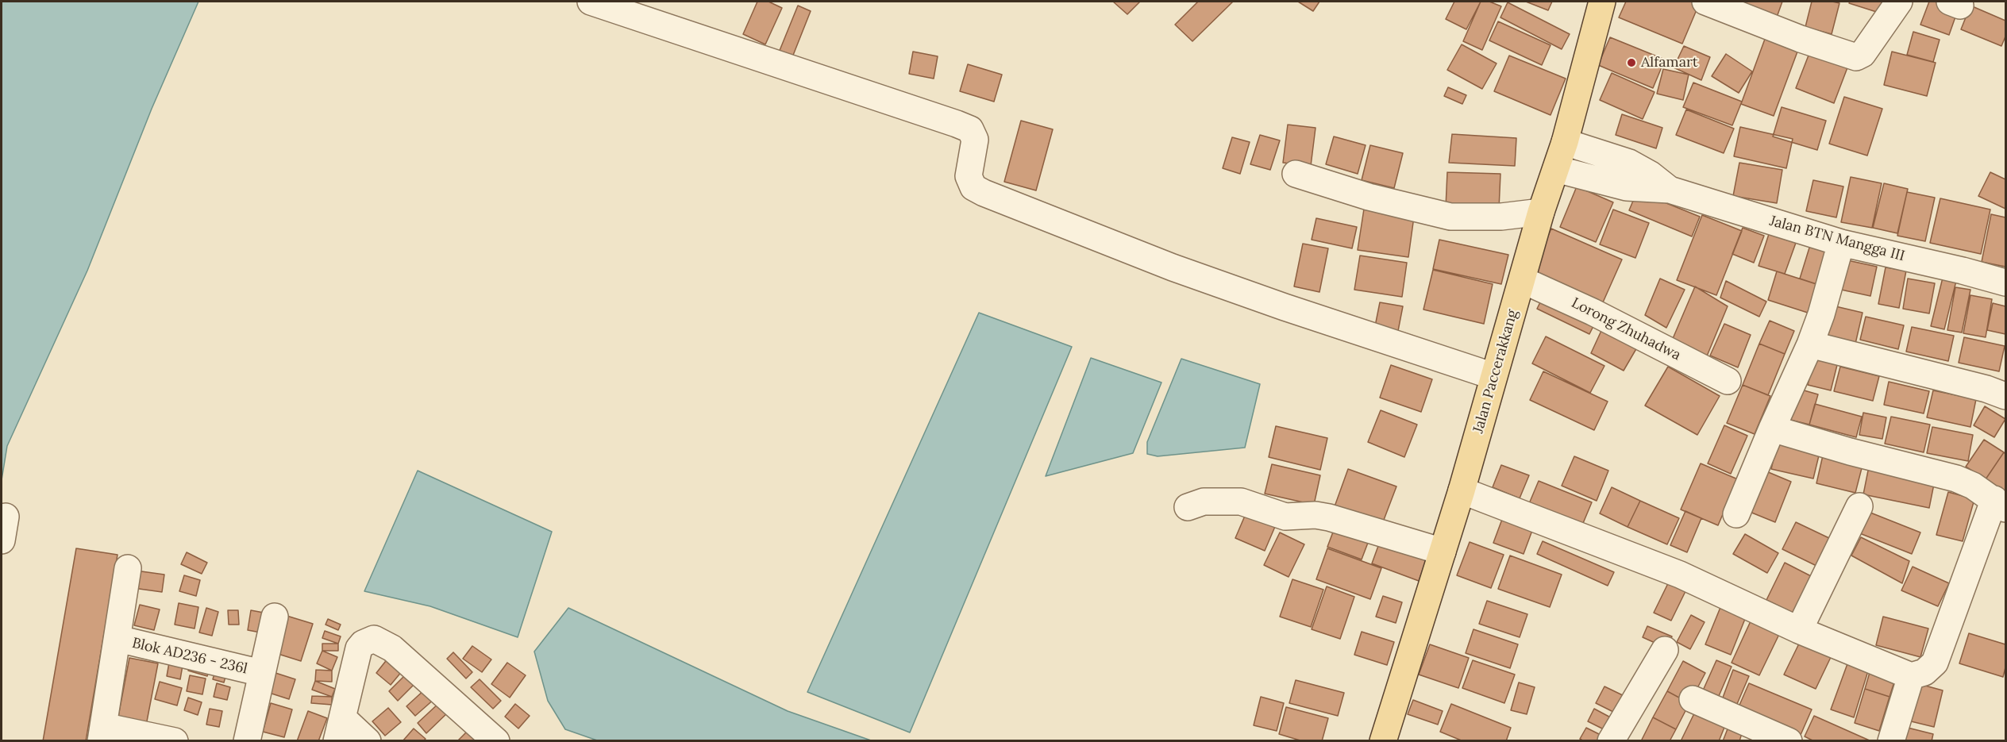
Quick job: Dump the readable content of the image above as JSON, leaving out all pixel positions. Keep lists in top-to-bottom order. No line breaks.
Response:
{"streets":{"main road":["Jalan Paccerakkang"],"street":["Jalan BTN Mangga III","Lorong Zhuhadwa","Blok AD236 - 236l"]},"crossings":[["Jalan BTN Mangga III","Jalan Paccerakkang"],["Lorong Zhuhadwa","Jalan Paccerakkang"]],"places":["Alfamart"]}
